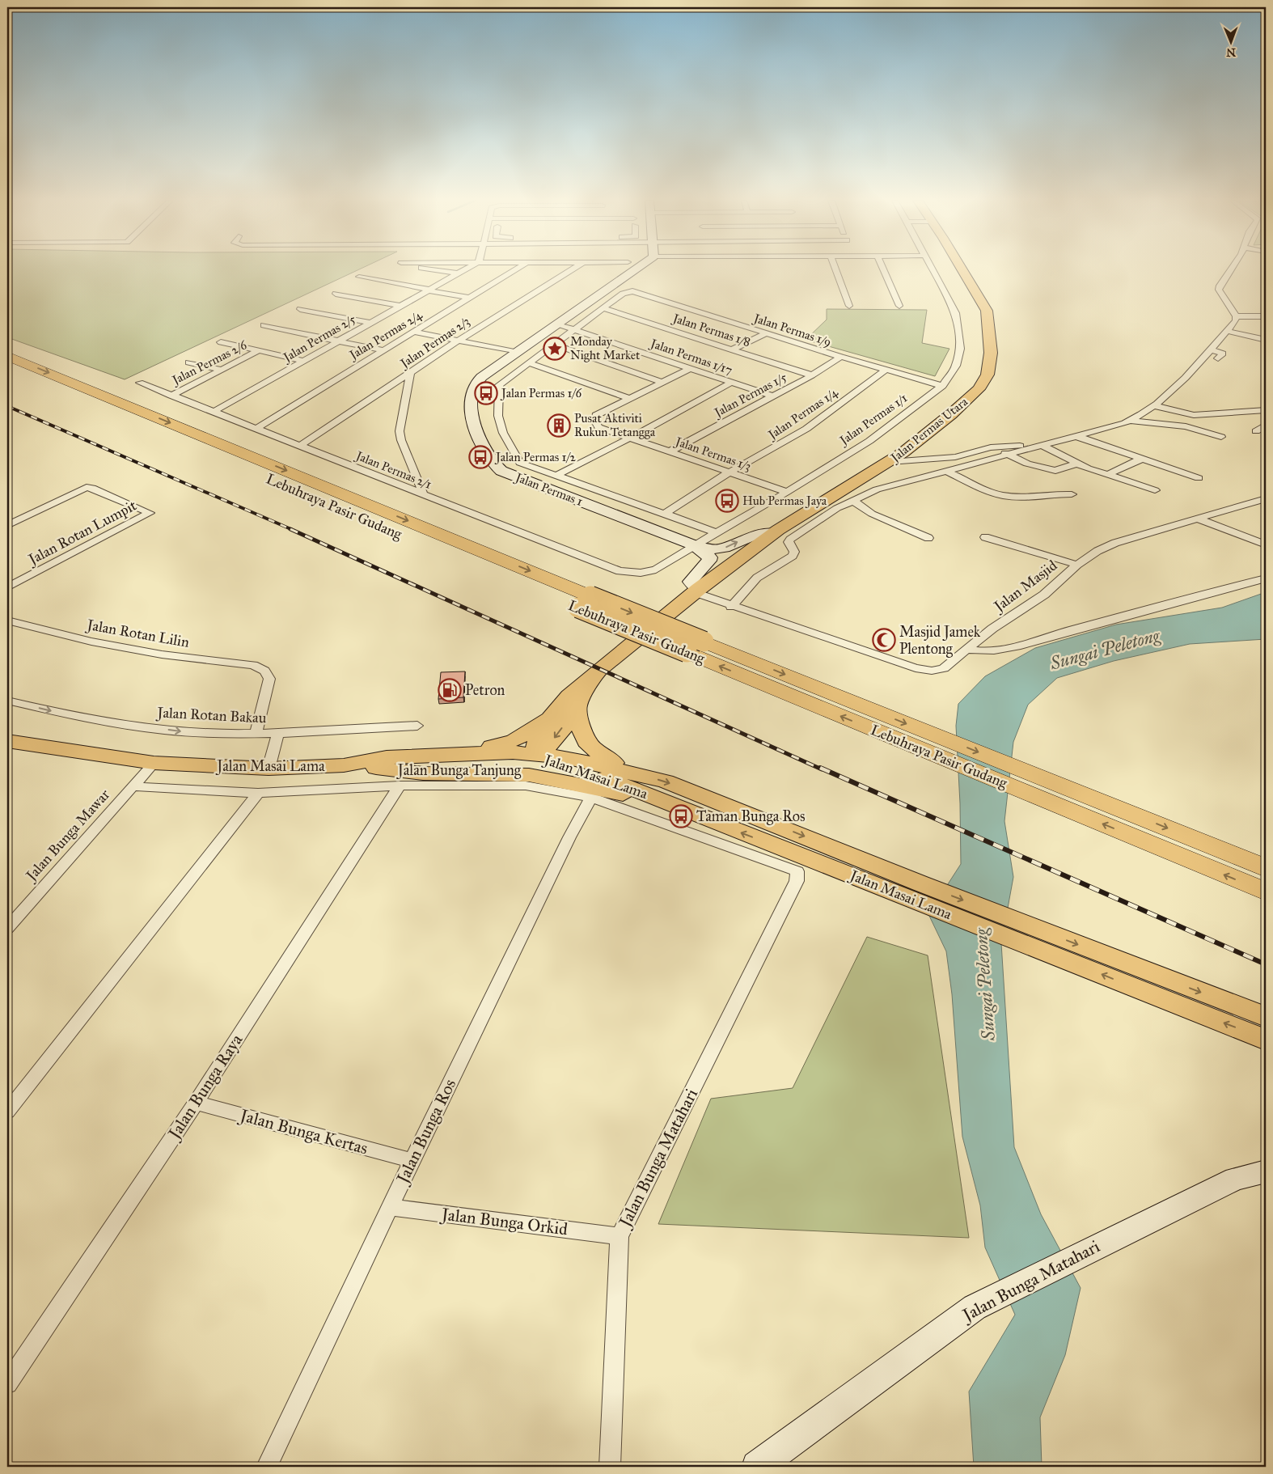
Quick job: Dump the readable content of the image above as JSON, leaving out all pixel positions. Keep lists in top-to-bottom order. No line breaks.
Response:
{"streets":{"highway":["Lebuhraya Pasir Gudang"],"main road":["Jalan Permas Utara","Jalan Masai Lama"],"street":["Jalan Permas 1/8","Jalan Permas 1/9","Jalan Permas 2/4","Jalan Permas 2/5","Jalan Permas 2/3","Jalan Permas 1/17","Jalan Permas 2/6","Jalan Permas 1/5","Jalan Permas 1/4","Jalan Permas 1/1","Jalan Permas 1/3","Jalan Permas 2/1","Jalan Permas 1","Jalan Rotan Lumpit","Jalan Masjid","Jalan Rotan Lilin","Jalan Rotan Bakau","Jalan Bunga Tanjung","Jalan Bunga Mawar","Jalan Bunga Raya","Jalan Bunga Ros","Jalan Bunga Kertas","Jalan Bunga Matahari","Jalan Bunga Orkid"]},"crossings":[["Jalan Permas 1/8","Jalan Permas 1/9"],["Jalan Permas 1/8","Jalan Permas 1/5"],["Jalan Permas 1/9","Jalan Permas 1/5"],["Jalan Permas 1/9","Jalan Permas 1/4"],["Jalan Permas 1/9","Jalan Permas 1/1"],["Jalan Permas 2/4","Jalan Permas 2/1"],["Jalan Permas 2/5","Jalan Permas 2/1"],["Jalan Permas 2/3","Jalan Permas 2/1"],["Jalan Permas 1/17","Jalan Permas 1/5"],["Jalan Permas 1/17","Jalan Permas 1"],["Jalan Permas 2/6","Jalan Permas 2/1"],["Jalan Permas 1/5","Jalan Permas 1/3"],["Jalan Permas 1/4","Jalan Permas 1/3"],["Jalan Permas 1/1","Jalan Permas 1/3"],["Jalan Permas 1/1","Jalan Permas 2/1"],["Jalan Permas 1/1","Jalan Permas 1"],["Jalan Permas Utara","Jalan Permas 1"],["Jalan Permas Utara","Jalan Masjid"],["Jalan Permas Utara","Jalan Masai Lama"],["Jalan Permas 1","Jalan Masjid"],["Jalan Rotan Lilin","Jalan Rotan Bakau"],["Jalan Masai Lama","Jalan Bunga Mawar"],["Jalan Bunga Tanjung","Jalan Bunga Mawar"],["Jalan Bunga Tanjung","Jalan Bunga Raya"],["Jalan Bunga Tanjung","Jalan Bunga Ros"],["Jalan Bunga Tanjung","Jalan Bunga Matahari"],["Jalan Bunga Raya","Jalan Bunga Kertas"],["Jalan Bunga Ros","Jalan Bunga Kertas"],["Jalan Bunga Ros","Jalan Bunga Orkid"],["Jalan Bunga Matahari","Jalan Bunga Orkid"]],"one_way":["Jalan Rotan Bakau"],"water":["Sungai Peletong"],"places":{"place":["Monday Night Market"],"bus stop":["Jalan Permas 1/6","Jalan Permas 1/2","Hub Permas Jaya","Taman Bunga Ros"],"building":["Pusat Aktiviti Rukun Tetangga"],"mosque":["Masjid Jamek Plentong"],"fuel station":["Petron"]},"north":"bottom"}
